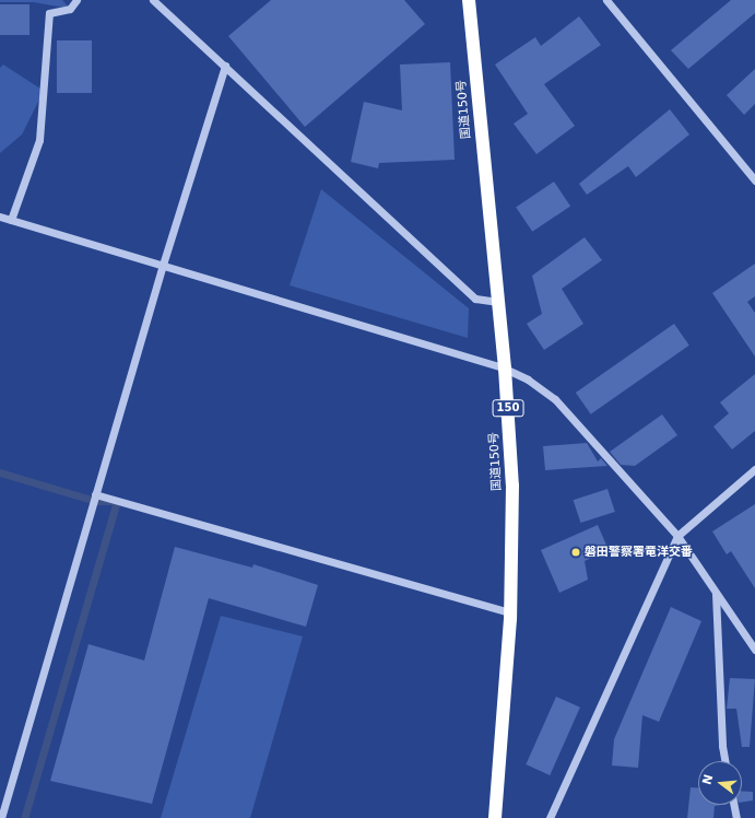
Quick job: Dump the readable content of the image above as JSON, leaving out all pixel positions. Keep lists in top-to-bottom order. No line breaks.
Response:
{"streets":{"highway":["国道150号","150"]},"places":["磐田警察署竜洋交番"],"north":"left"}
